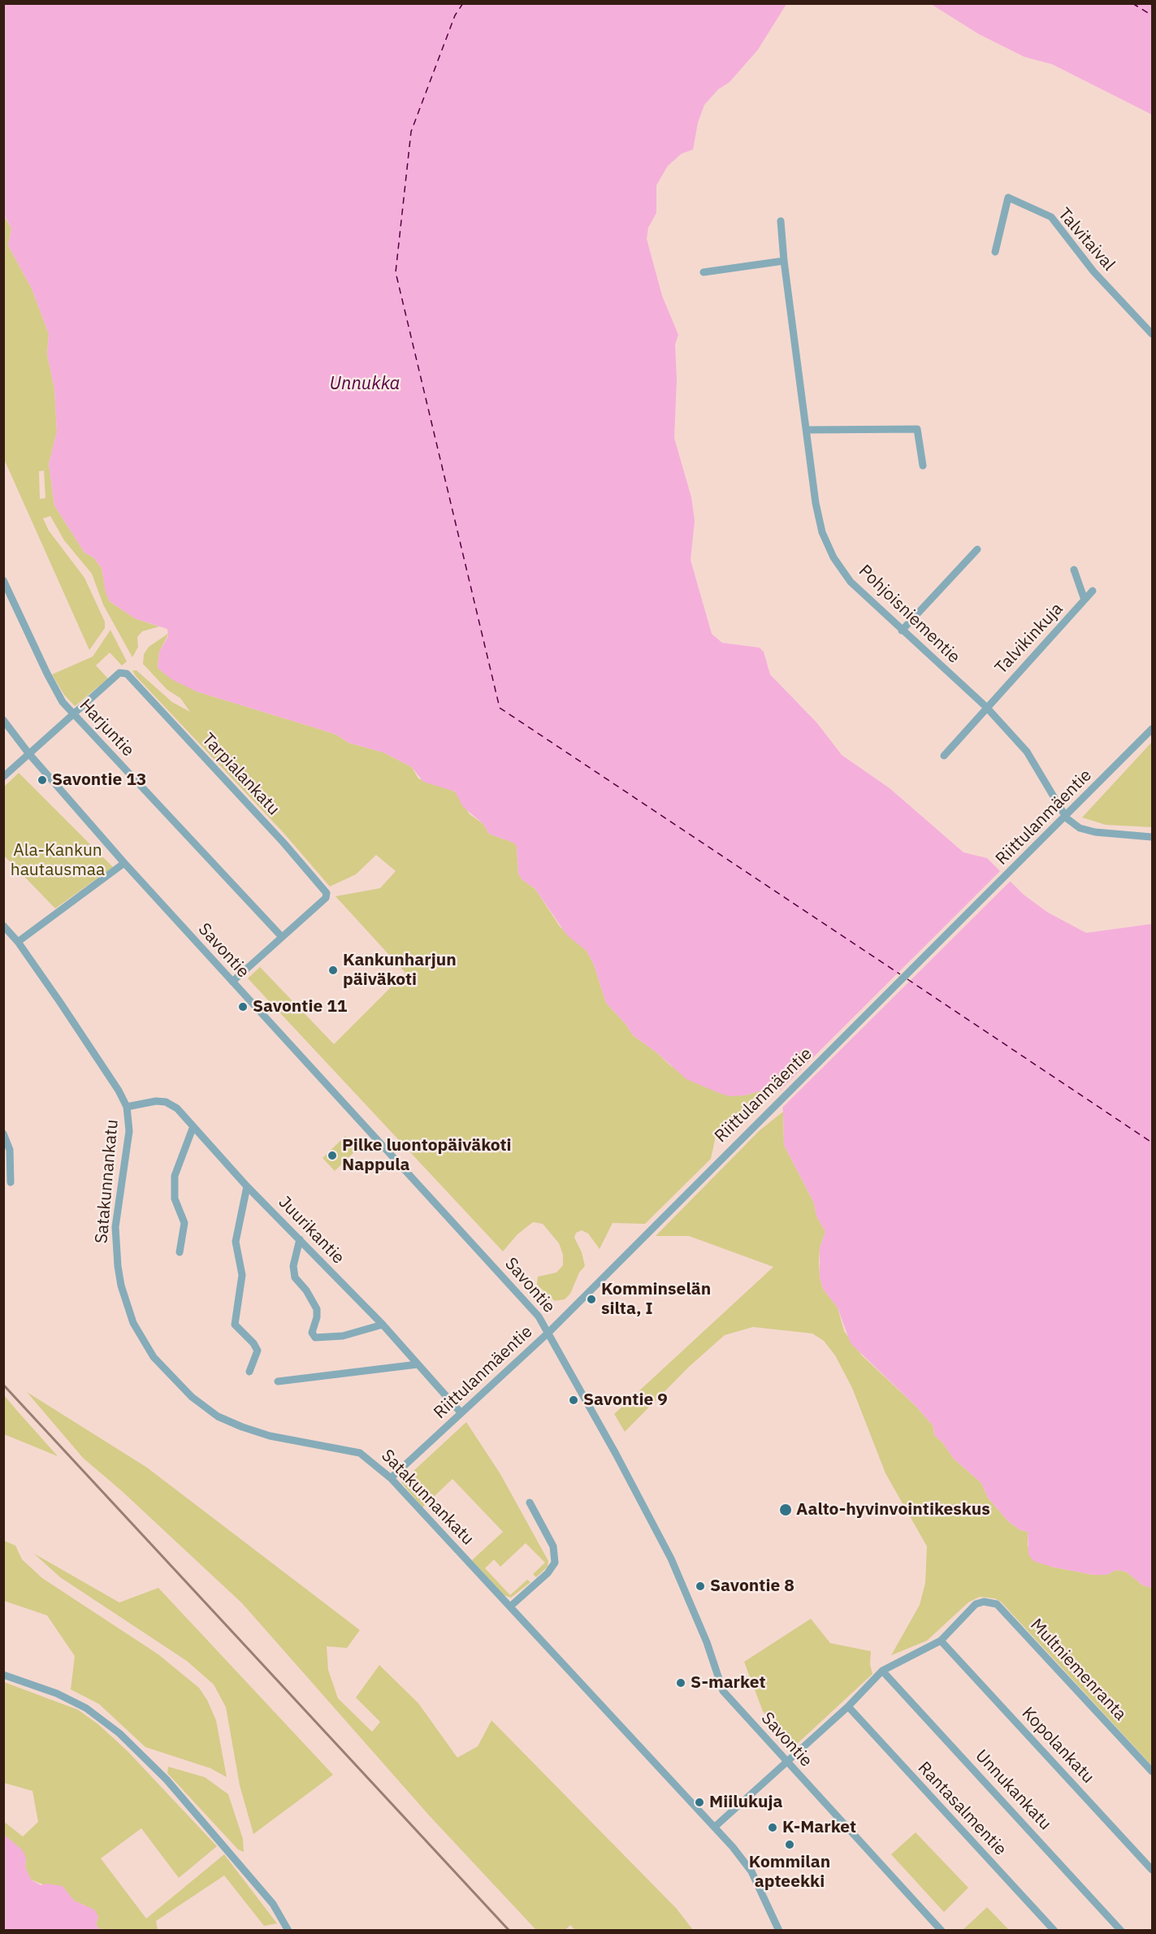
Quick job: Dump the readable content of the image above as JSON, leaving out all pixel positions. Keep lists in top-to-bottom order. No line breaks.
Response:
{"streets":{"street":["Talvitaival","Pohjoisniementie","Talvikinkuja","Harjuntie","Tarpialankatu","Riittulanmäentie","Savontie","Satakunnankatu","Juurikantie","Multniemenranta","Kopolankatu","Unnukankatu","Rantasalmentie"]},"crossings":[["Pohjoisniementie","Talvikinkuja"],["Harjuntie","Tarpialankatu"],["Riittulanmäentie","Savontie"],["Riittulanmäentie","Satakunnankatu"],["Riittulanmäentie","Juurikantie"],["Satakunnankatu","Juurikantie"],["Multniemenranta","Kopolankatu"]],"water":["Unnukka"],"parks":["Ala-Kankun hautausmaa"],"places":["Savontie 13","Kankunharjun päiväkoti","Savontie 11","Pilke luontopäiväkoti Nappula","Komminselän silta, I","Savontie 9","Aalto-hyvinvointikeskus","Savontie 8","S-market","Miilukuja","K-Market","Kommilan apteekki"]}
